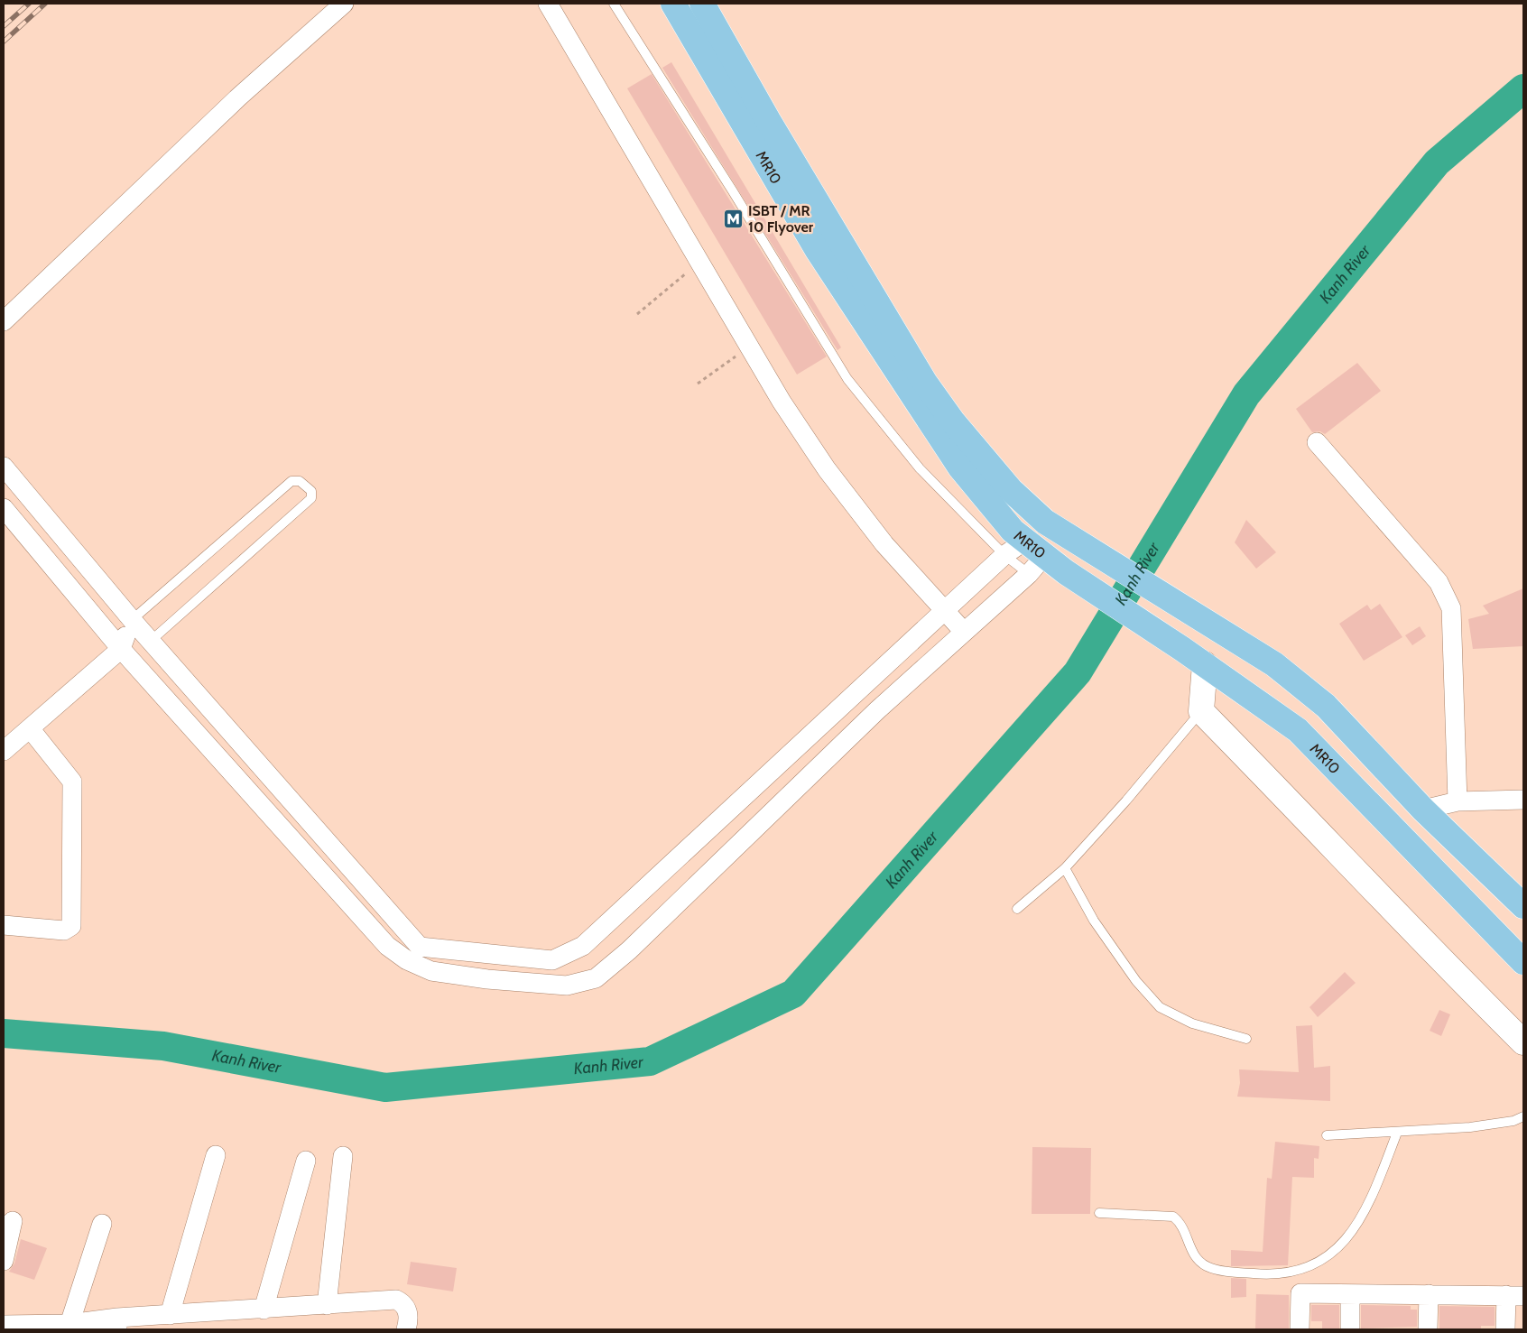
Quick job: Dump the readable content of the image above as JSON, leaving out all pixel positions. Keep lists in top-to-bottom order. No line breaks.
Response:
{"streets":{"main road":["MR10"]},"water":["Kanh River"],"places":{"metro station":["ISBT / MR 10 Flyover"]}}
